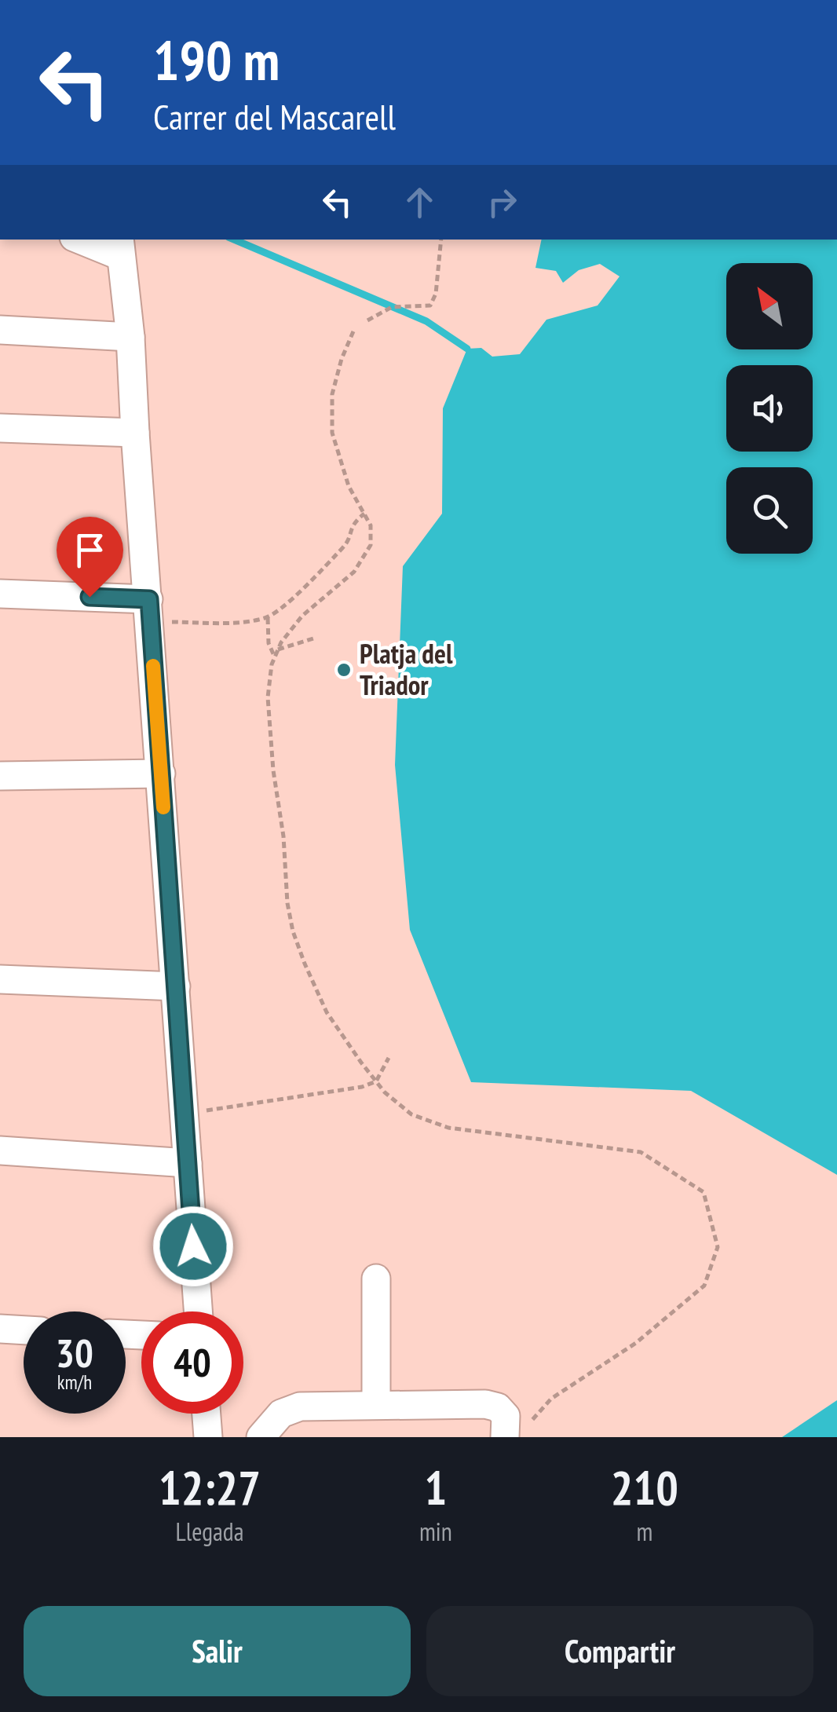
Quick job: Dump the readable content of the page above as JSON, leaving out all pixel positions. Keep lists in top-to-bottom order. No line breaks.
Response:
{"places":["Platja del Triador"],"north":"top left","page":{"turn":["190 m","Carrer del Mascarell"],"speed":"30 km/h","limit":"40","eta":["12:27","Llegada","1","min","210","m"],"buttons":["Salir","Compartir"]}}
